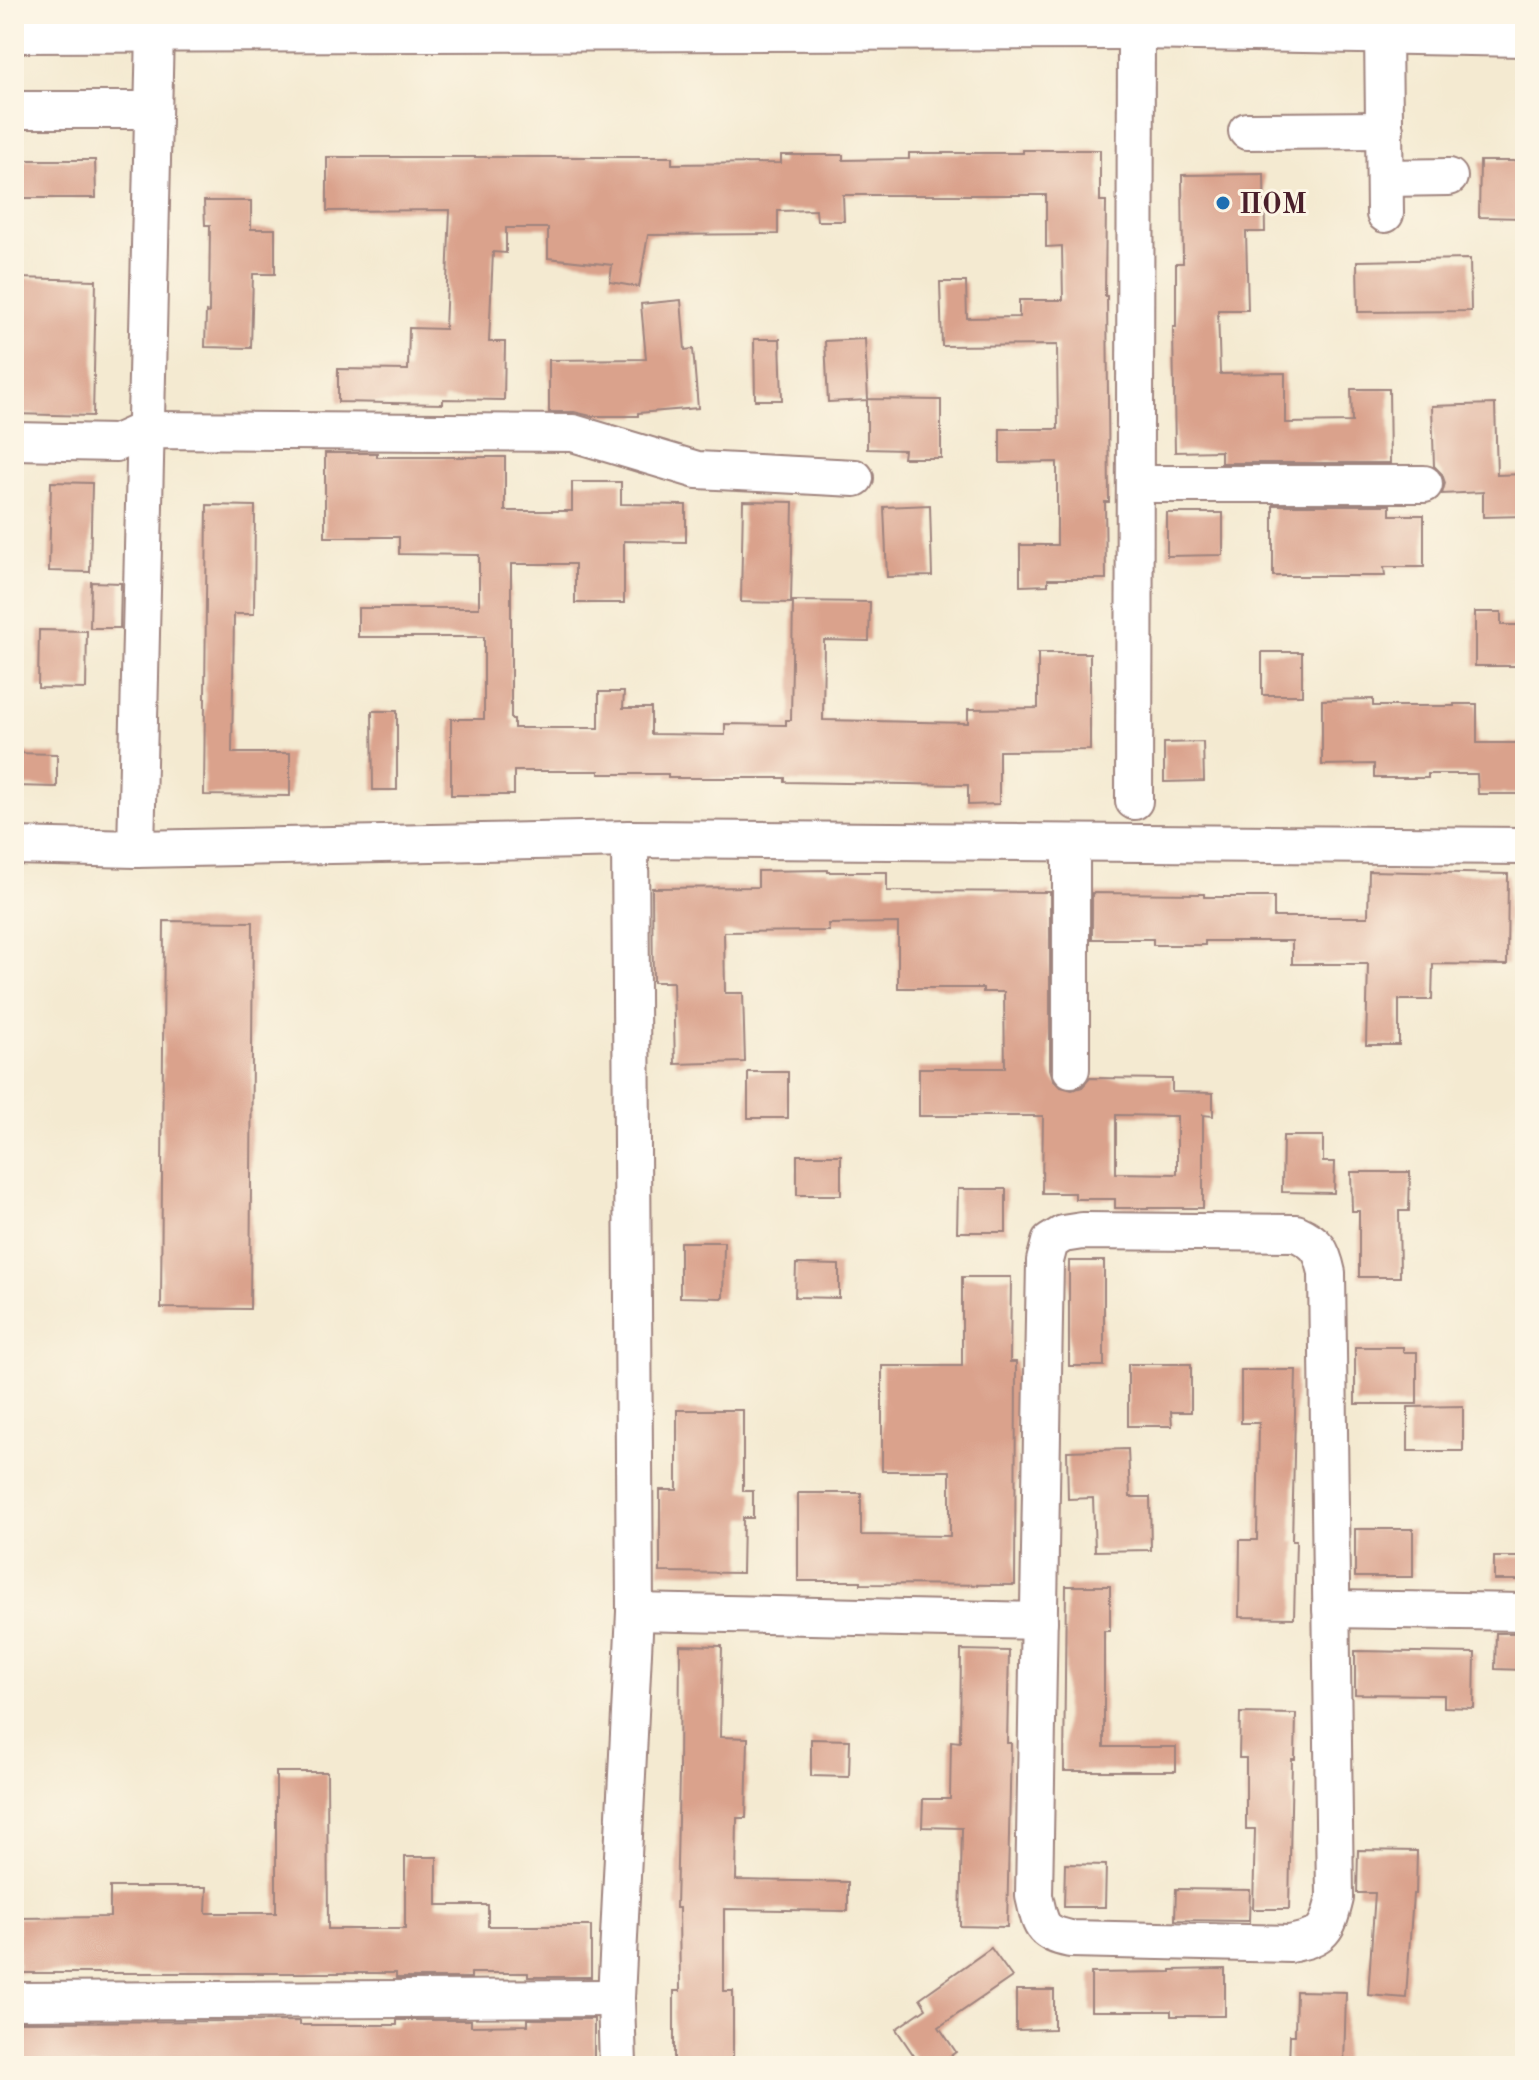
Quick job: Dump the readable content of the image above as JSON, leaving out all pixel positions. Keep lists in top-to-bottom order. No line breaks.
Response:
{"places":["ПОМ"]}
